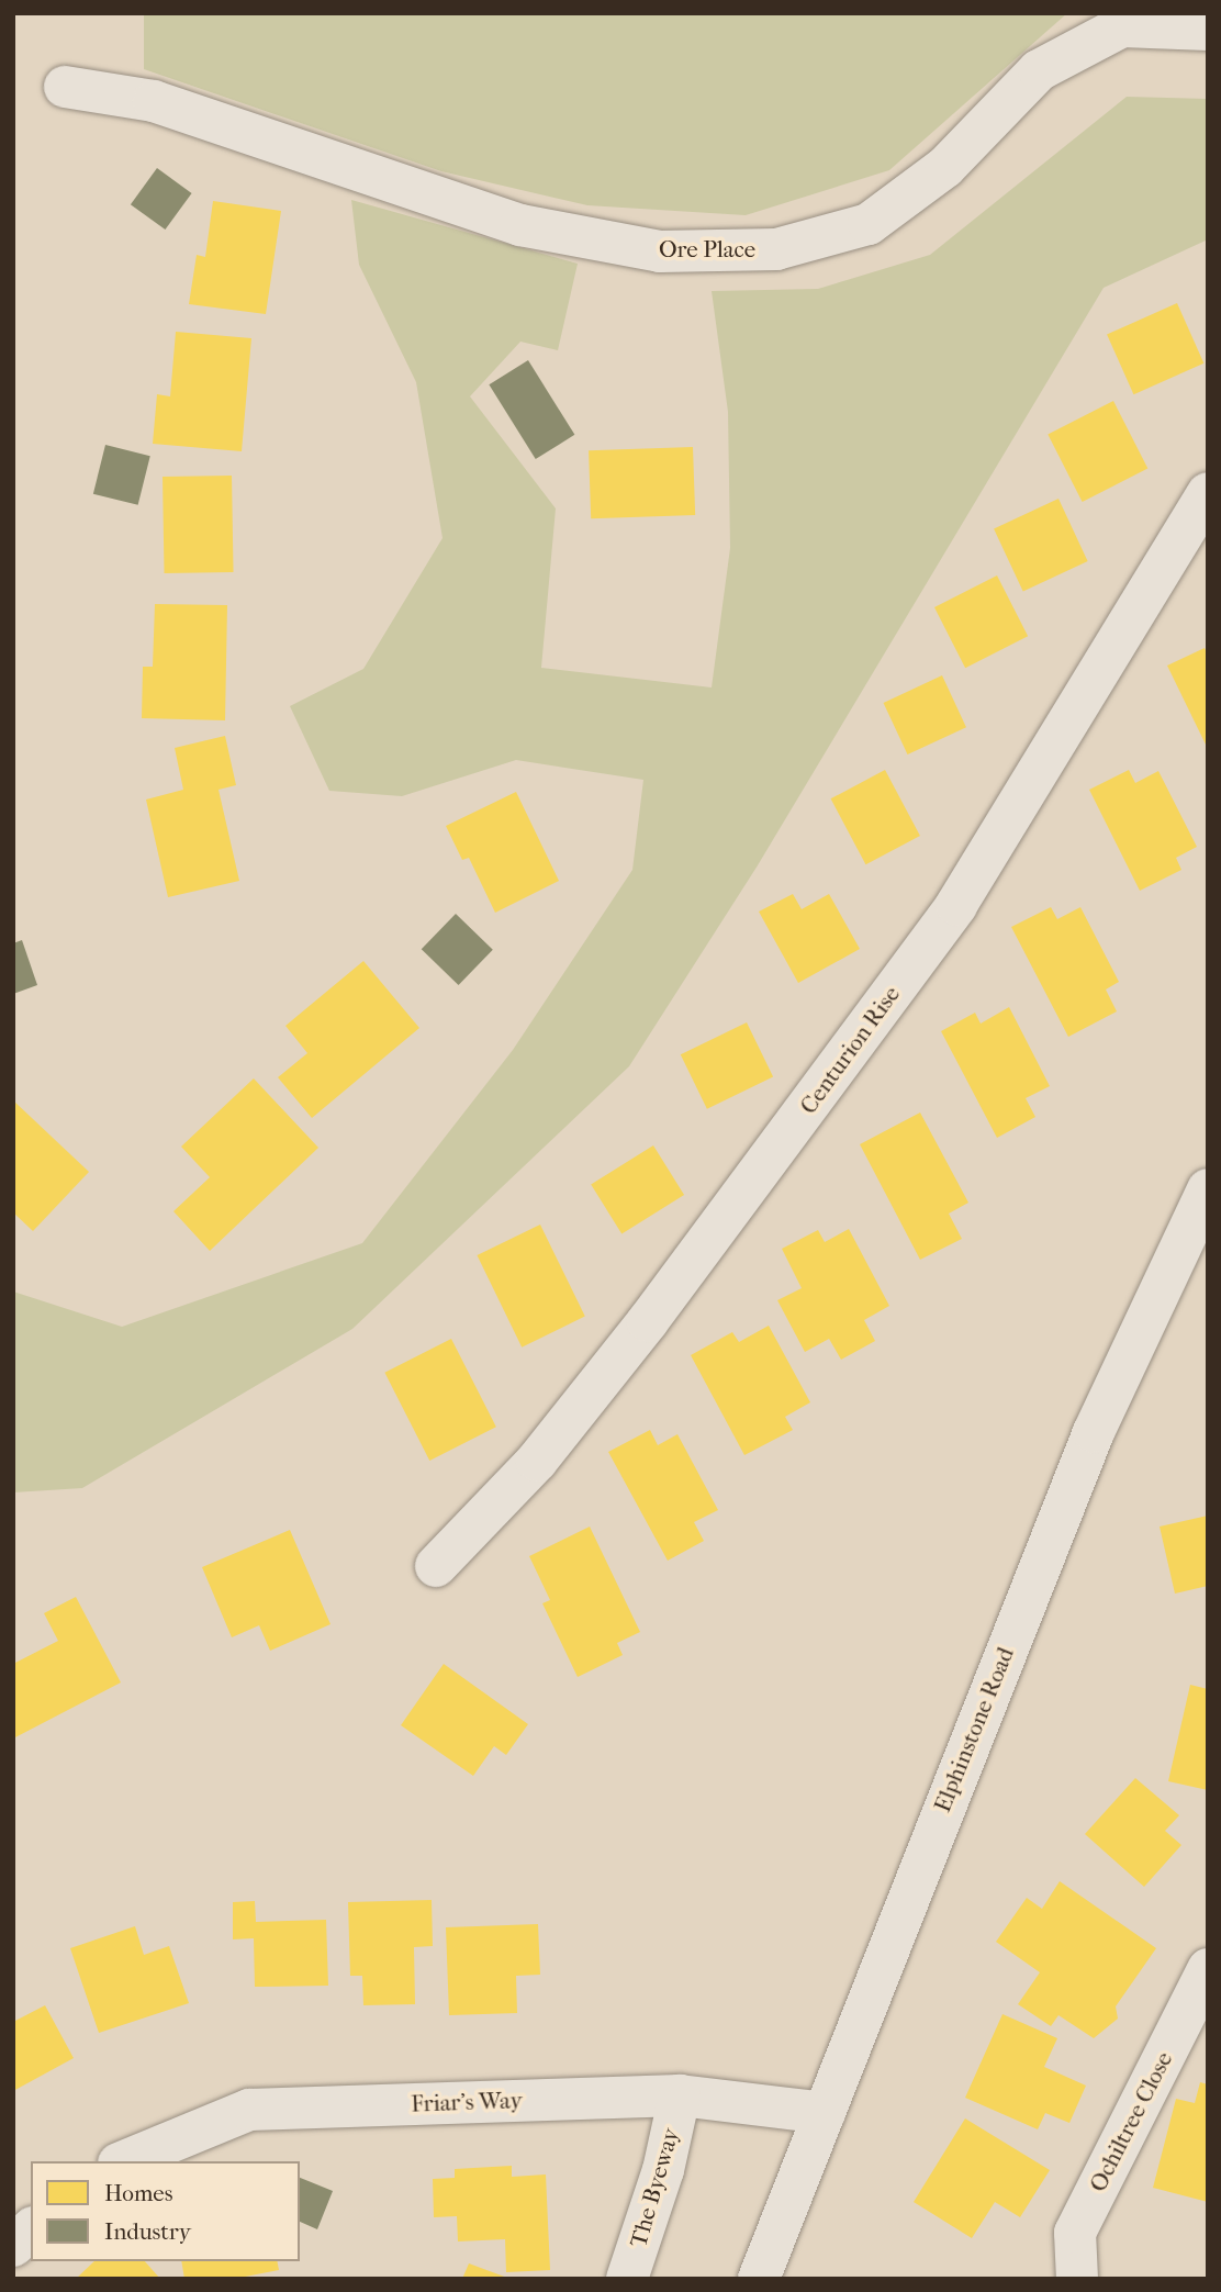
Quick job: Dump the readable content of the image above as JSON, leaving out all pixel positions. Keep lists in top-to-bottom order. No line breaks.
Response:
{"streets":{"street":["Ore Place","Centurion Rise","Elphinstone Road","Friar's Way","Ochiltree Close","The Byeway"]},"crossings":[["Elphinstone Road","Friar's Way"],["Friar's Way","The Byeway"]],"legend":["Homes","Industry"]}
